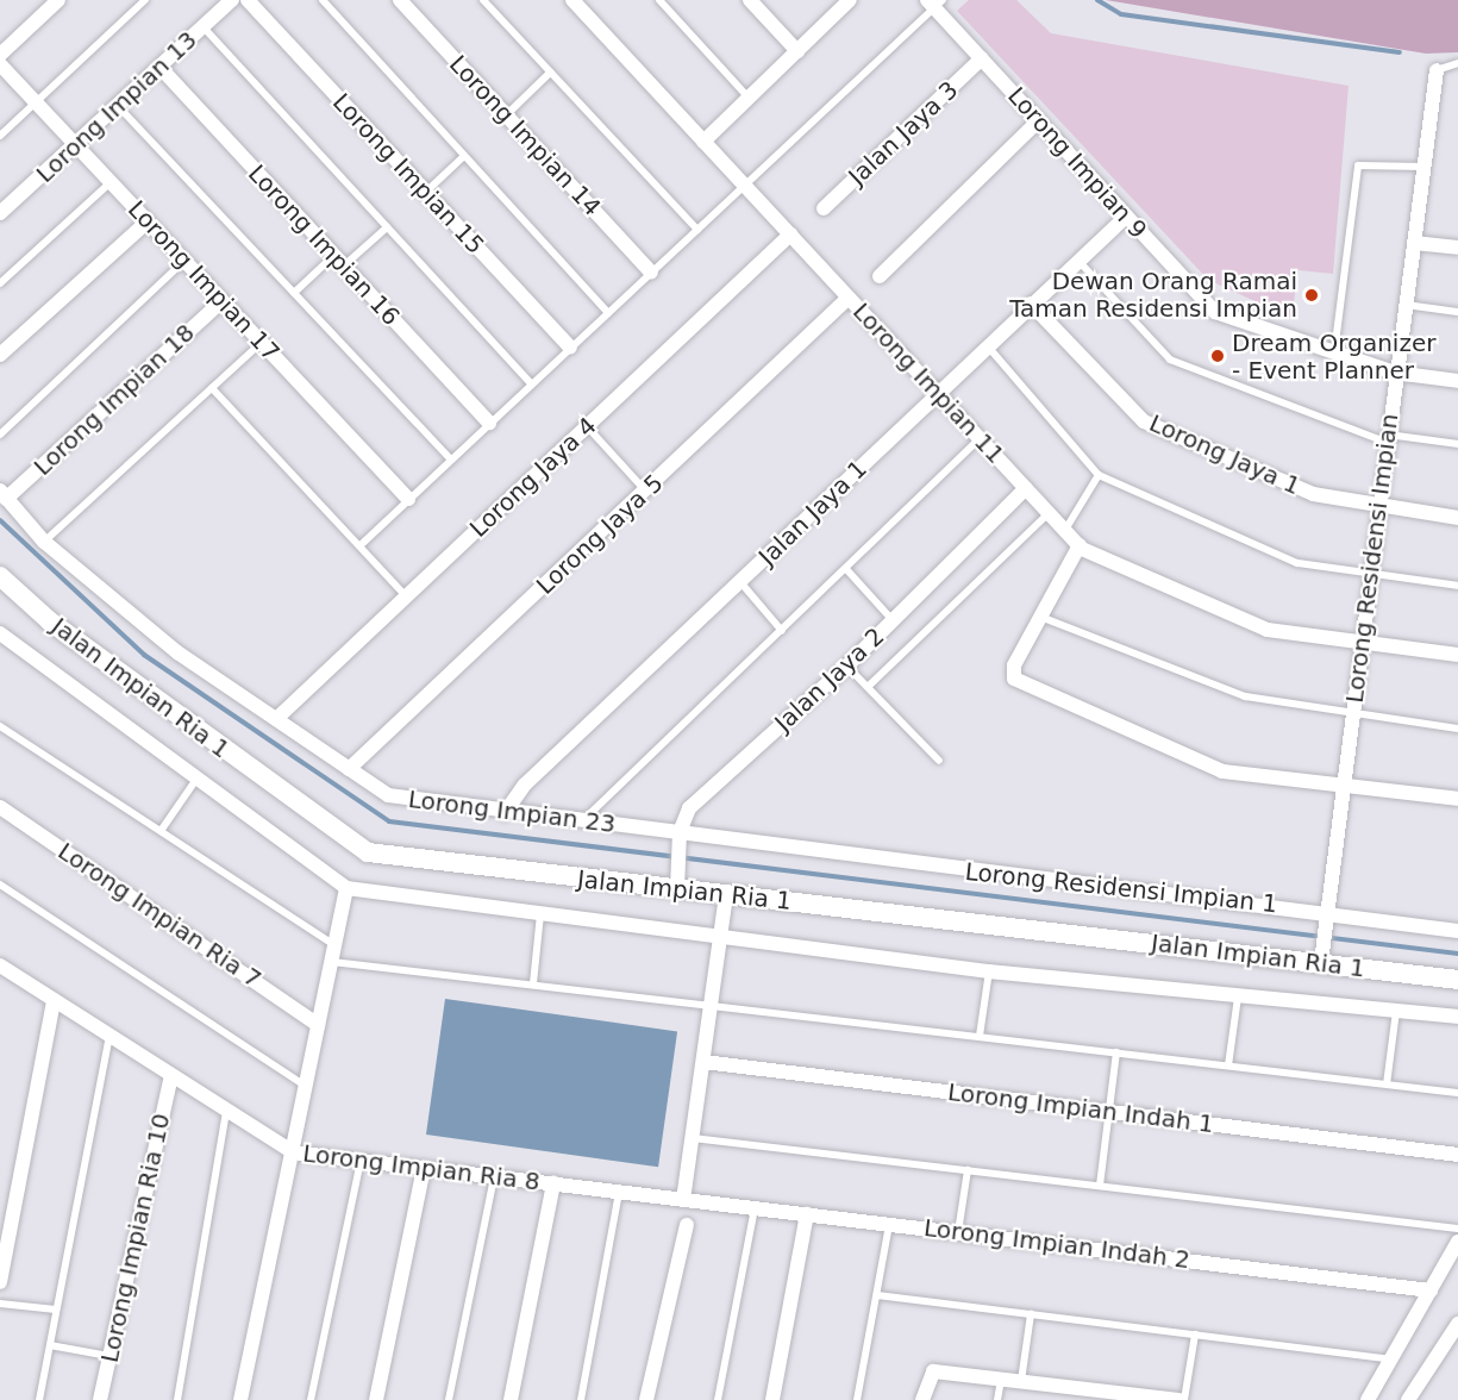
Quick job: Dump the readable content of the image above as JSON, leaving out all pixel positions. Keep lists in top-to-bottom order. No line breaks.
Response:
{"streets":{"street":["Lorong Impian 13","Jalan Jaya 3","Lorong Impian 14","Lorong Impian 9","Lorong Impian 15","Lorong Impian 16","Lorong Impian 17","Lorong Impian 11","Lorong Impian 18","Lorong Jaya 1","Lorong Jaya 4","Jalan Jaya 1","Lorong Jaya 5","Lorong Residensi Impian","Jalan Jaya 2","Jalan Impian Ria 1","Lorong Impian 23","Lorong Residensi Impian 1","Lorong Impian Ria 7","Lorong Impian Indah 1","Lorong Impian Ria 8","Lorong Impian Ria 10","Lorong Impian Indah 2"]},"crossings":[["Lorong Impian 13","Lorong Impian 16"],["Lorong Impian 13","Lorong Impian 17"],["Jalan Jaya 3","Lorong Impian 9"],["Lorong Impian 9","Jalan Jaya 1"],["Lorong Impian 9","Lorong Residensi Impian"],["Lorong Impian 17","Lorong Impian 18"],["Lorong Impian 11","Lorong Jaya 4"],["Lorong Impian 11","Jalan Jaya 1"],["Lorong Impian 11","Lorong Jaya 5"],["Lorong Impian 11","Lorong Residensi Impian"],["Lorong Impian 11","Jalan Jaya 2"],["Lorong Impian 18","Lorong Impian 23"],["Lorong Jaya 1","Jalan Jaya 1"],["Lorong Jaya 1","Lorong Residensi Impian"],["Lorong Jaya 4","Lorong Impian 23"],["Jalan Jaya 1","Lorong Impian 23"],["Lorong Jaya 5","Lorong Impian 23"],["Lorong Residensi Impian","Jalan Impian Ria 1"],["Lorong Residensi Impian","Lorong Residensi Impian 1"],["Jalan Jaya 2","Lorong Impian 23"],["Lorong Impian 23","Lorong Residensi Impian 1"],["Lorong Impian Ria 8","Lorong Impian Ria 10"],["Lorong Impian Ria 8","Lorong Impian Indah 2"]],"places":["Dewan Orang Ramai Taman Residensi Impian","Dream Organizer - Event Planner"]}
